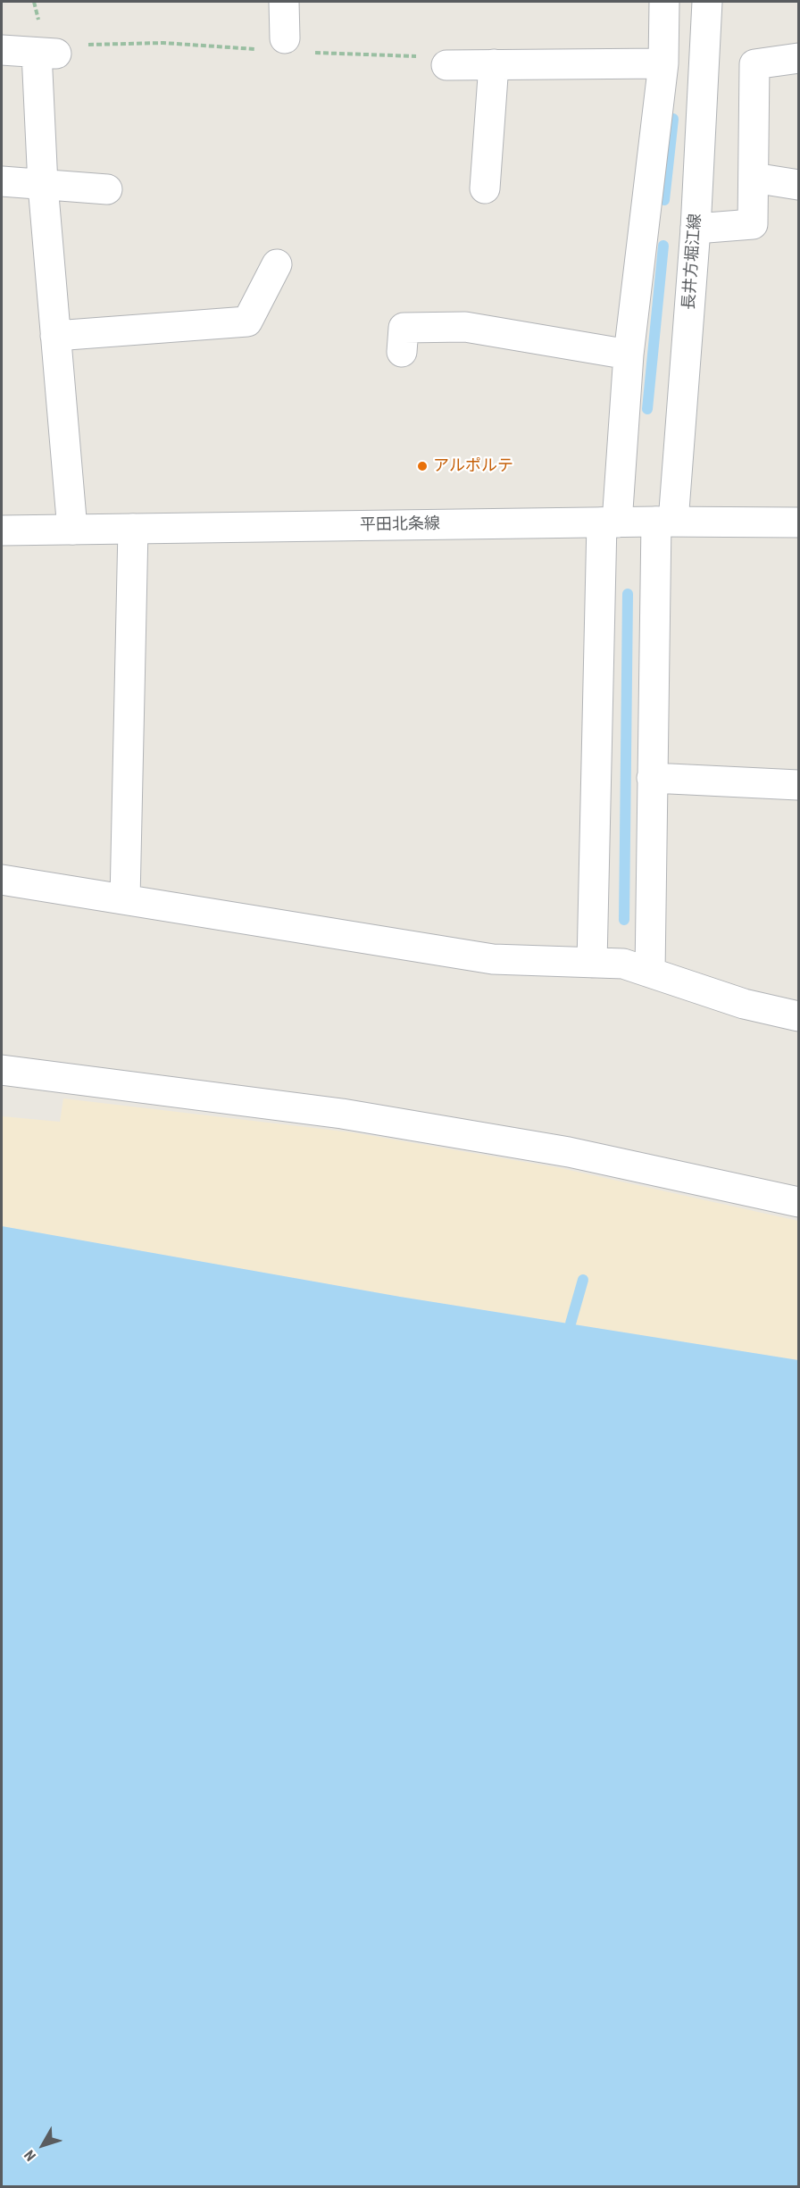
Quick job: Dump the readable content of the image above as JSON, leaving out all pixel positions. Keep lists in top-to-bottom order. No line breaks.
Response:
{"streets":{"street":["長井方堀江線","平田北条線"]},"crossings":[["長井方堀江線","平田北条線"]],"places":["アルポルテ"],"north":"bottom left"}
